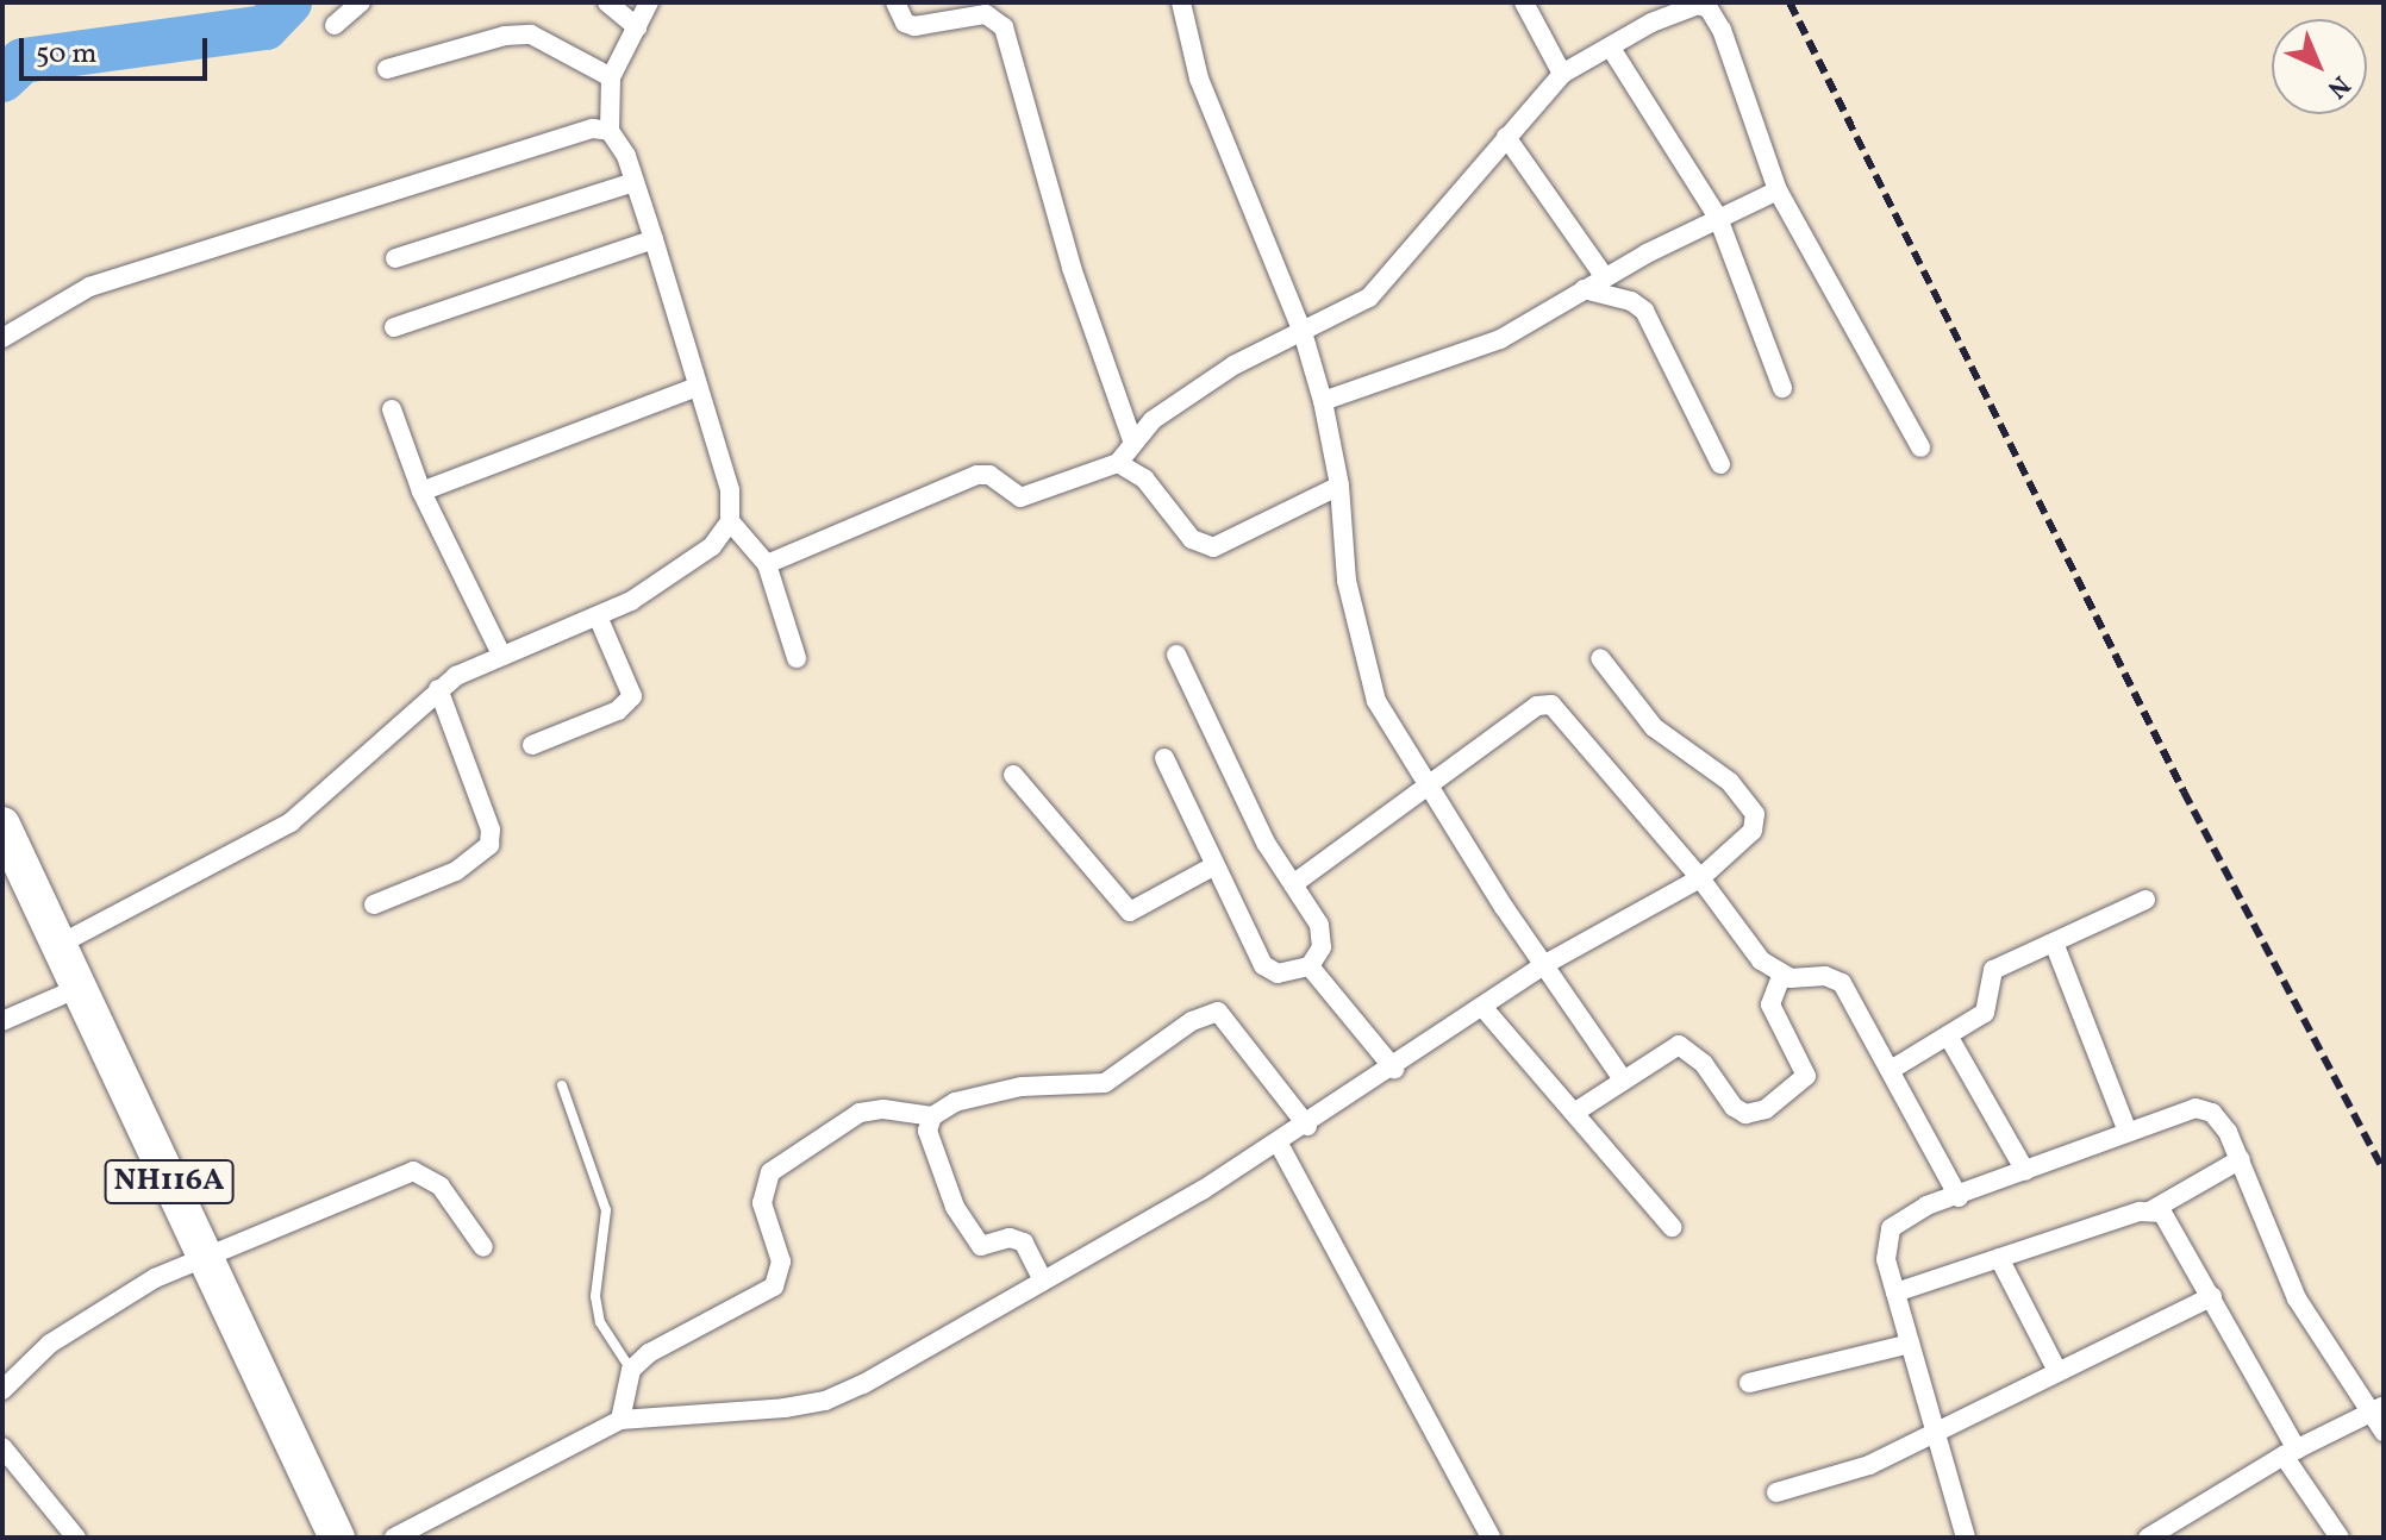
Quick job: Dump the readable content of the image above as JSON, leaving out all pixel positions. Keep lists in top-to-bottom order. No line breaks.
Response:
{"streets":{"highway":["NH116A"]},"scale_bar":"50 m","north":"bottom right"}
